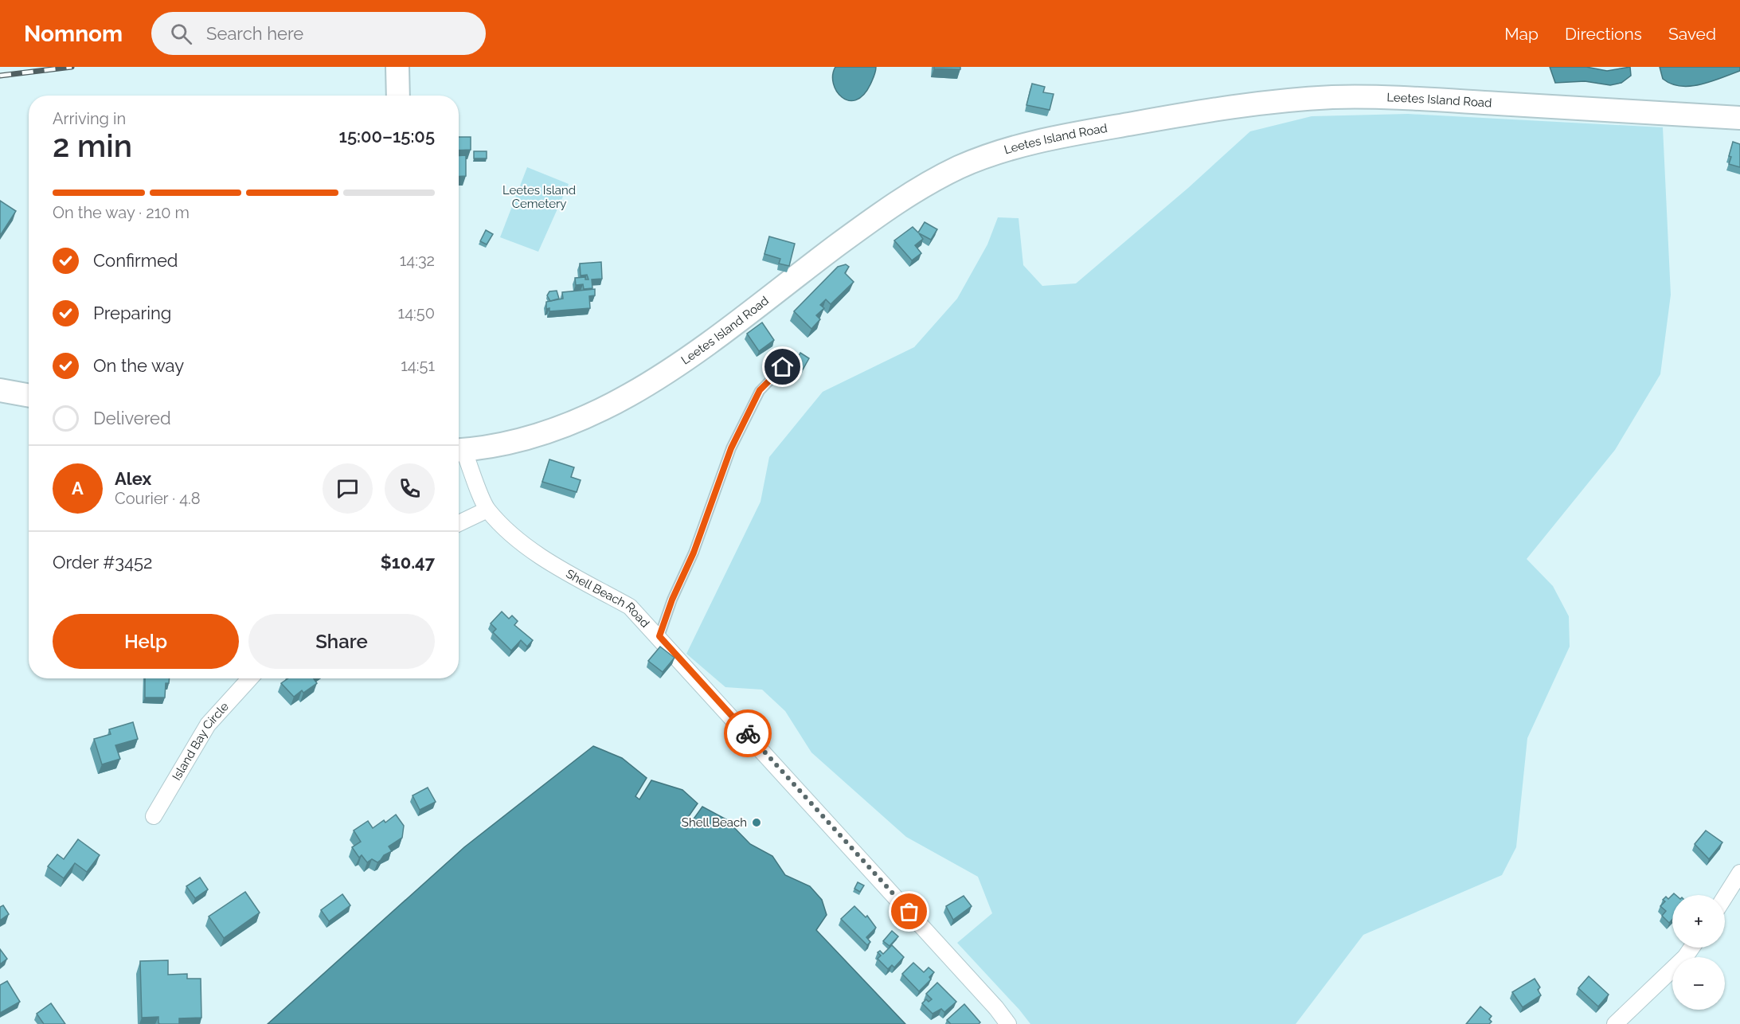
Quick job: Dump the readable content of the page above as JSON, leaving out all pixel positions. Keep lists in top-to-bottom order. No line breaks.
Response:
{"streets":{"main road":["Leetes Island Road"],"street":["Shell Beach Road","Island Bay Circle"]},"parks":["Leetes Island Cemetery"],"places":["Shell Beach"],"page":{"header":"Nomnom","search":"Search here","nav":["Map","Directions","Saved"],"heading":["2 min","Arriving in","15:00–15:05"],"panel":["Alex","Courier · 4.8","Order #3452","$10.47"],"bar":"On the way · 210 m","list":[["Confirmed","14:32"],["Preparing","14:50"],["On the way","14:51"],"Delivered"],"round":"A","buttons":["Help","Share"],"map_buttons":["+","−"]}}
